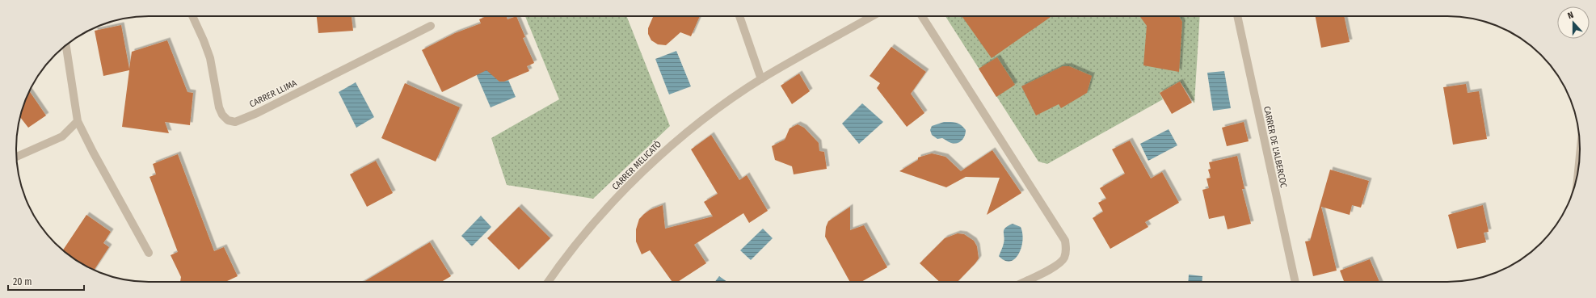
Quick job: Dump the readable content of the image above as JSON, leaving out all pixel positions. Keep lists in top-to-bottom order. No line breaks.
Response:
{"streets":{"street":["CARRER LLIMA","CARRER DE L'ALBERCOC","CARRER MELICATÒ"]},"scale_bar":"20 m","north":"top"}
